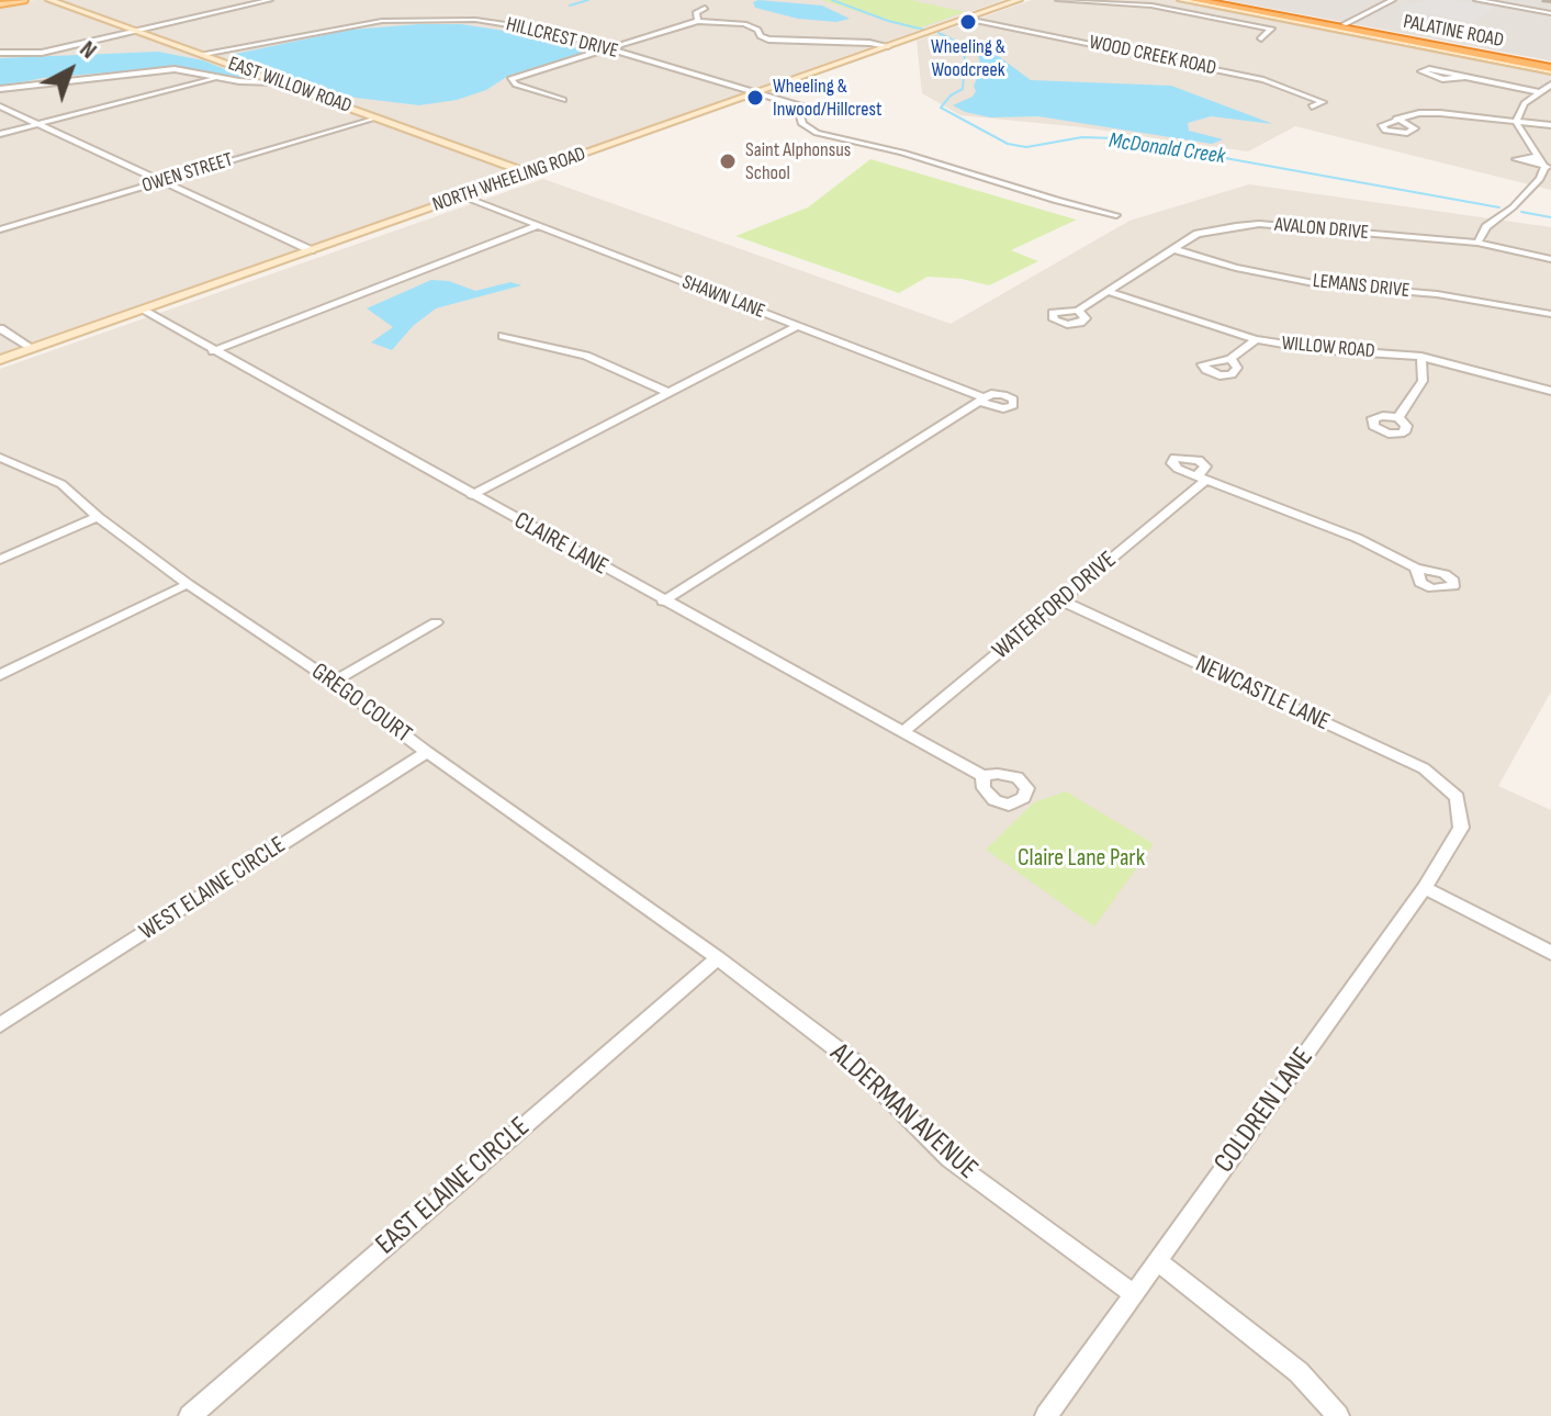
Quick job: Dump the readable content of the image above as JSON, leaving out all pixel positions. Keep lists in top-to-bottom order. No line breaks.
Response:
{"streets":{"highway":["PALATINE ROAD"],"street":["HILLCREST DRIVE","WOOD CREEK ROAD","EAST WILLOW ROAD","OWEN STREET","NORTH WHEELING ROAD","AVALON DRIVE","LEMANS DRIVE","SHAWN LANE","WILLOW ROAD","CLAIRE LANE","WATERFORD DRIVE","NEWCASTLE LANE","GREGO COURT","WEST ELAINE CIRCLE","COLDREN LANE","ALDERMAN AVENUE","EAST ELAINE CIRCLE"]},"crossings":[["HILLCREST DRIVE","EAST WILLOW ROAD"],["HILLCREST DRIVE","NORTH WHEELING ROAD"],["WOOD CREEK ROAD","NORTH WHEELING ROAD"],["EAST WILLOW ROAD","OWEN STREET"],["EAST WILLOW ROAD","NORTH WHEELING ROAD"],["NORTH WHEELING ROAD","SHAWN LANE"],["NORTH WHEELING ROAD","CLAIRE LANE"],["AVALON DRIVE","LEMANS DRIVE"],["AVALON DRIVE","WILLOW ROAD"],["SHAWN LANE","CLAIRE LANE"],["CLAIRE LANE","WATERFORD DRIVE"],["WATERFORD DRIVE","NEWCASTLE LANE"],["NEWCASTLE LANE","COLDREN LANE"],["GREGO COURT","WEST ELAINE CIRCLE"],["GREGO COURT","ALDERMAN AVENUE"],["GREGO COURT","EAST ELAINE CIRCLE"],["COLDREN LANE","ALDERMAN AVENUE"],["ALDERMAN AVENUE","EAST ELAINE CIRCLE"]],"water":["McDonald Creek"],"parks":["Claire Lane Park"],"places":["Wheeling & Woodcreek","Wheeling & Inwood/Hillcrest","Saint Alphonsus School"],"north":"top right"}
